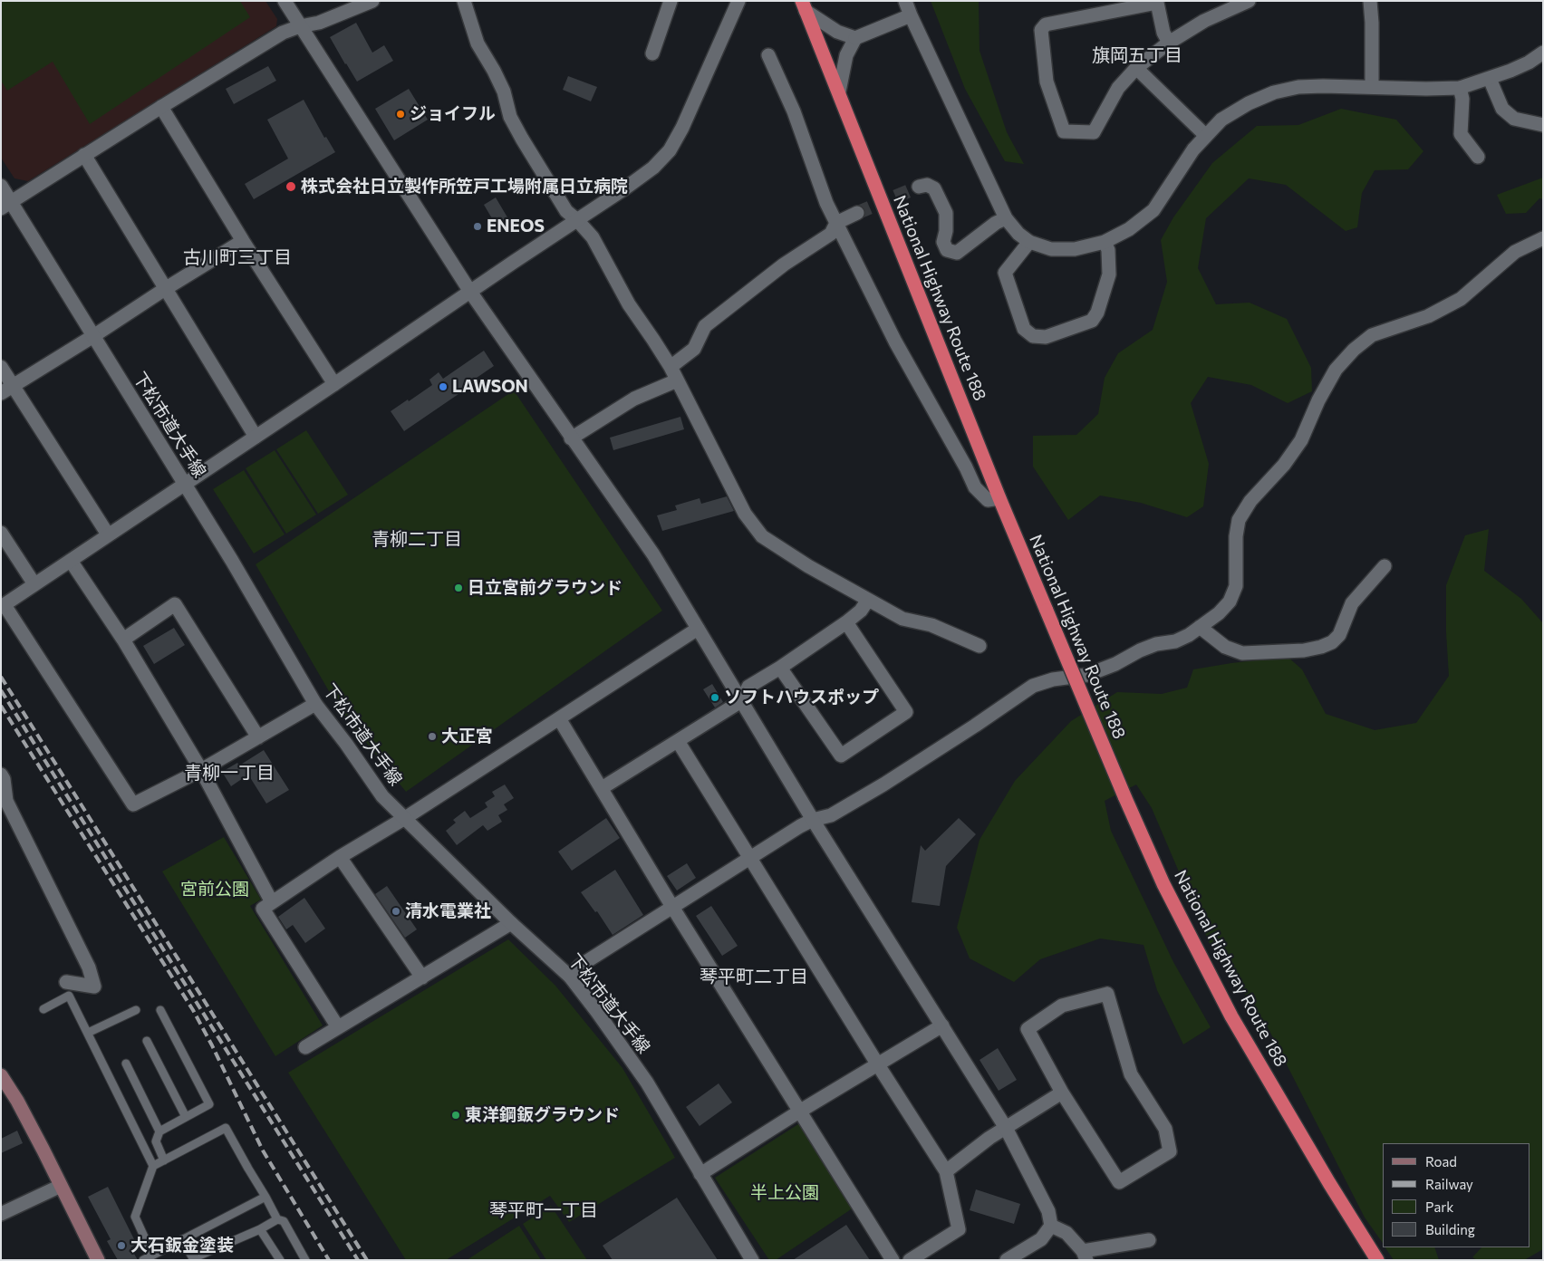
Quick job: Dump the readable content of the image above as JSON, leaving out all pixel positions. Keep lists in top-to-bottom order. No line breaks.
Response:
{"streets":{"highway":["National Highway Route 188"],"street":["下松市道大手線"]},"districts":["旗岡五丁目","古川町三丁目","青柳二丁目","青柳一丁目","琴平町二丁目","琴平町一丁目"],"parks":["宮前公園","半上公園"],"places":["ジョイフル","株式会社日立製作所笠戸工場附属日立病院","ENEOS","LAWSON","日立宮前グラウンド","ソフトハウスポップ","大正宮","清水電業社","東洋鋼鈑グラウンド","大石鈑金塗装"],"legend":["Road","Railway","Park","Building"]}
